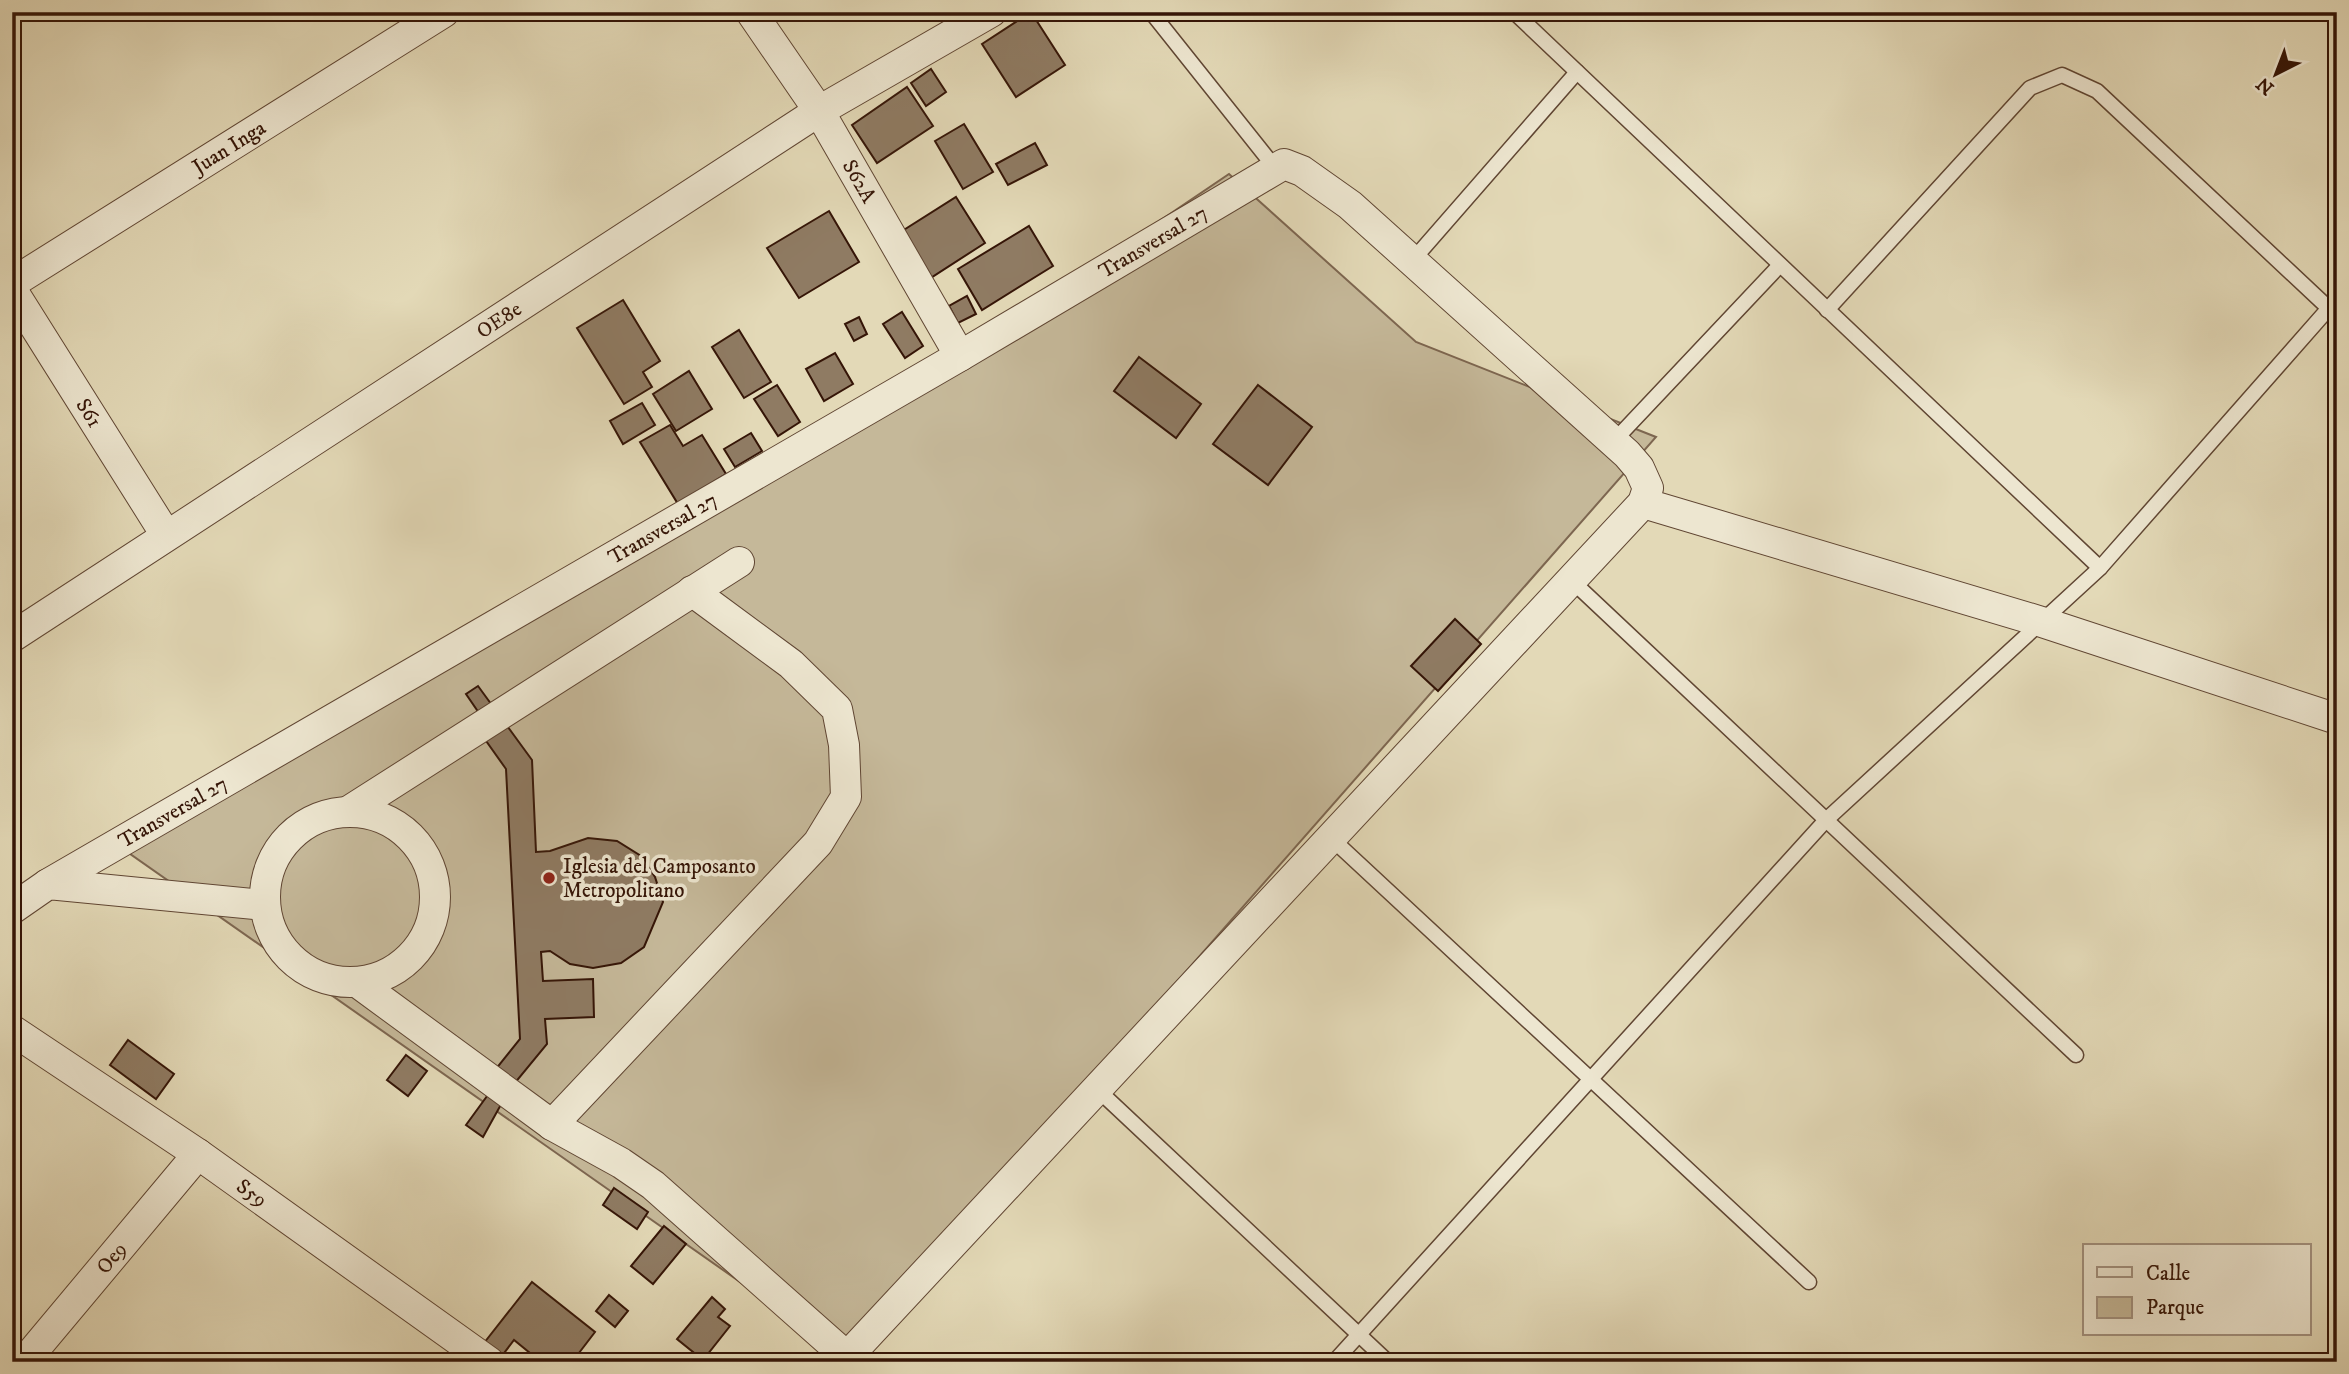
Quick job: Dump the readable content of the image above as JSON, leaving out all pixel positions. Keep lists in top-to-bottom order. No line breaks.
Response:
{"streets":{"street":["Juan Inga","S62A","Transversal 27","OE8e","S61","S59","Oe9"]},"crossings":[["S62A","Transversal 27"],["S62A","OE8e"],["OE8e","S61"],["S59","Oe9"]],"places":["Iglesia del Camposanto Metropolitano"],"legend":["Calle","Parque"],"north":"bottom left"}
